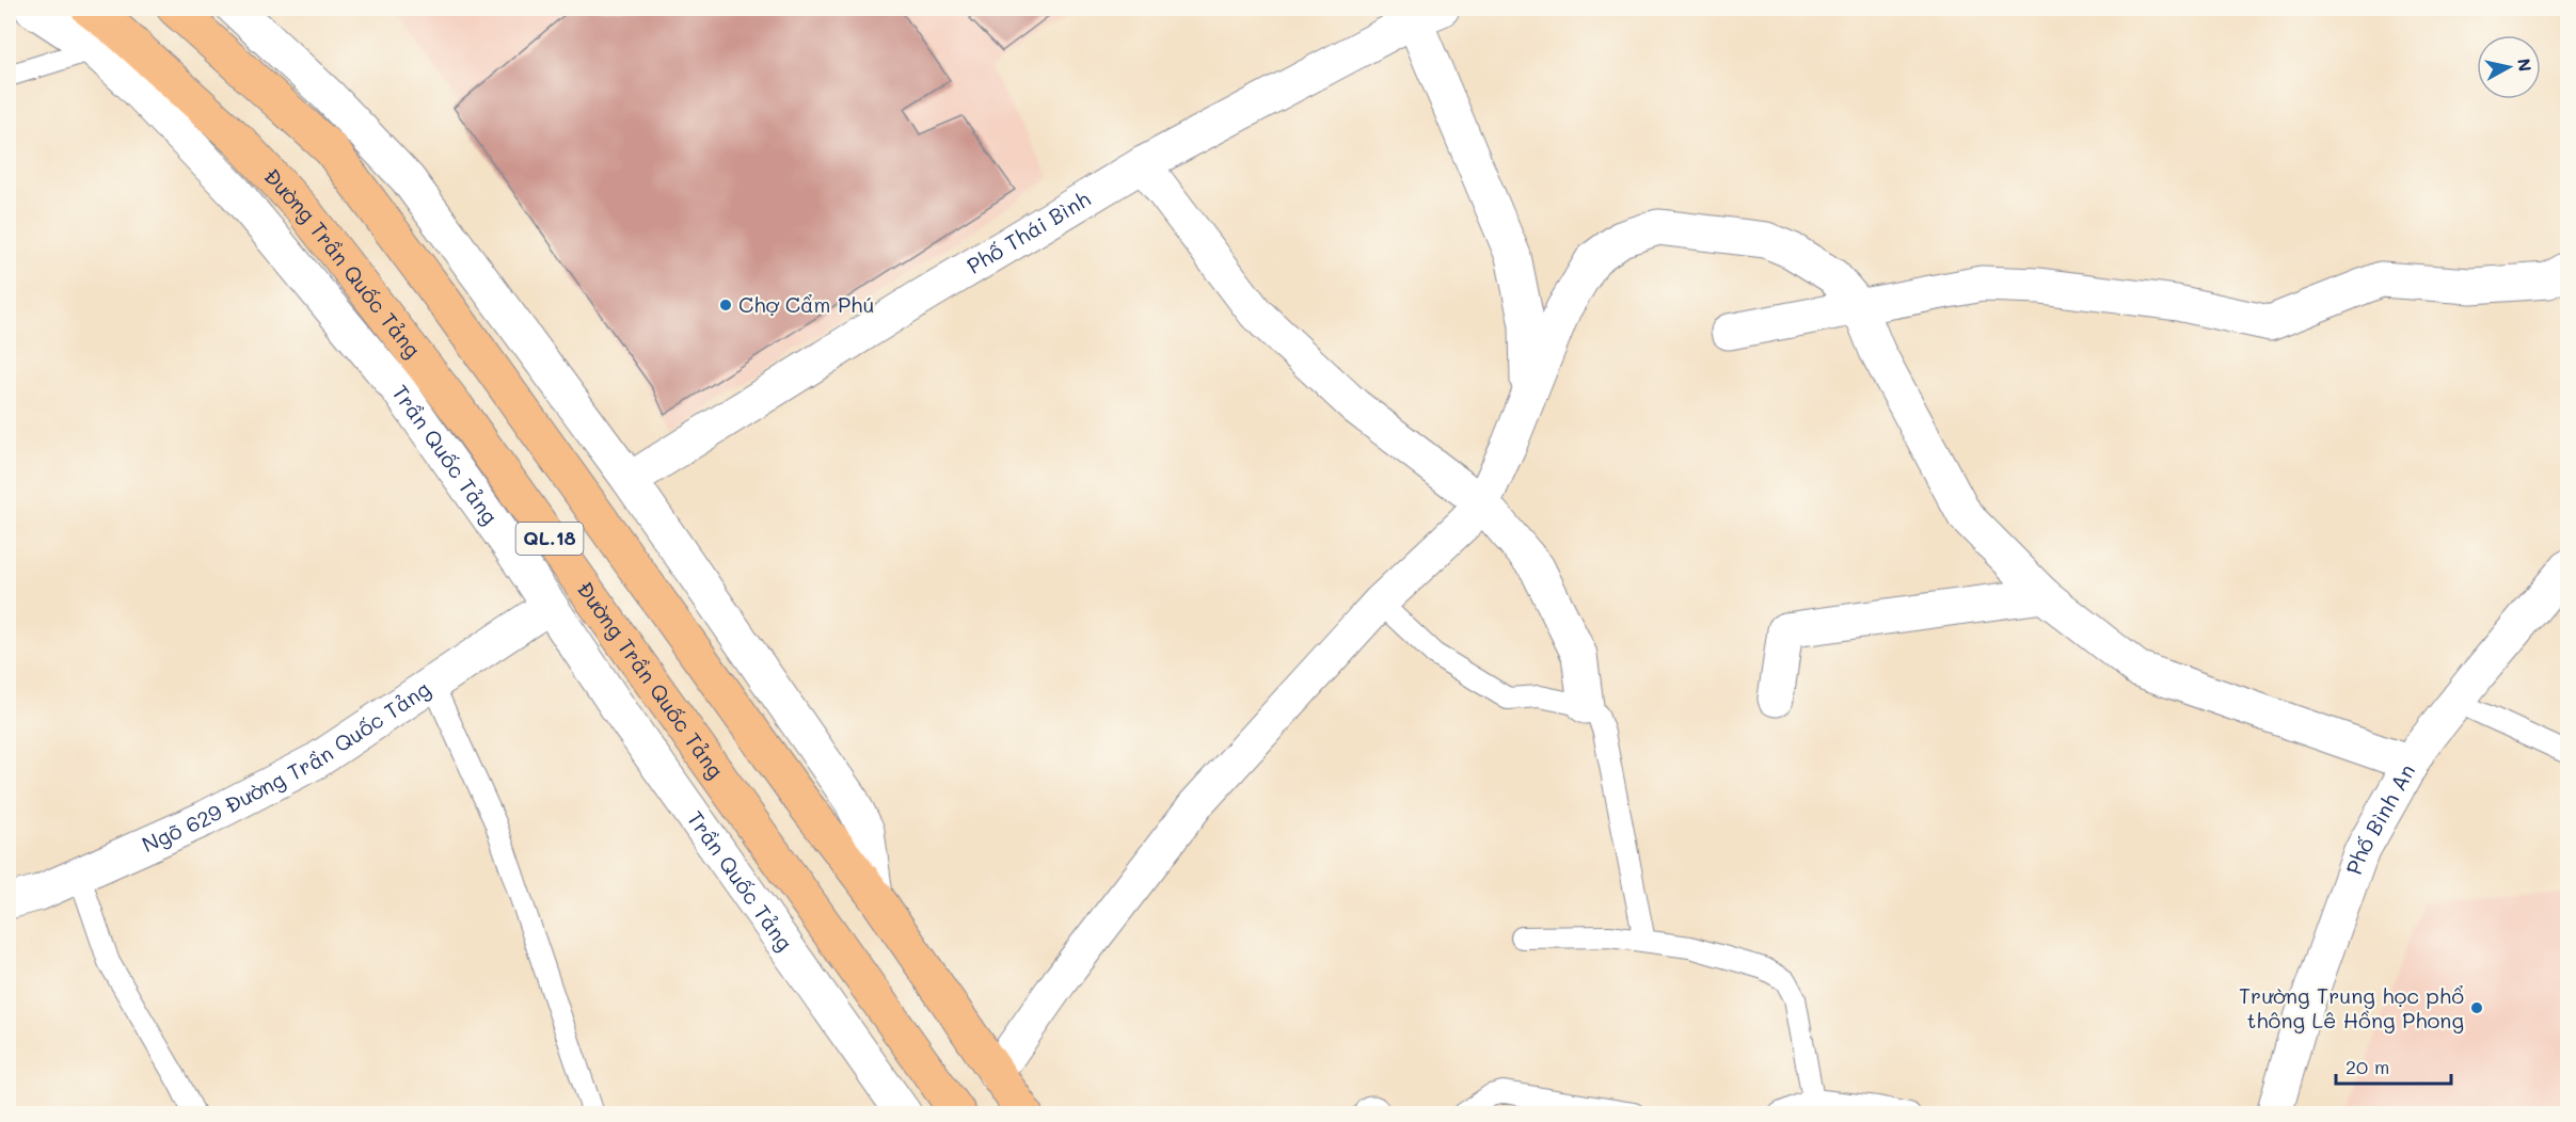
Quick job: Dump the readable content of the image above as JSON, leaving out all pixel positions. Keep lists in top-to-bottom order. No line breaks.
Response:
{"streets":{"highway":["Đường Trần Quốc Tảng","QL.18"],"street":["Phố Thái Bình","Trần Quốc Tảng","Ngõ 629 Đường Trần Quốc Tảng","Phố Bình An"]},"crossings":[["Trần Quốc Tảng","Ngõ 629 Đường Trần Quốc Tảng"]],"places":["Chợ Cẩm Phú","Trường Trung học phổ thông Lê Hồng Phong"],"scale_bar":"20 m","north":"right"}
